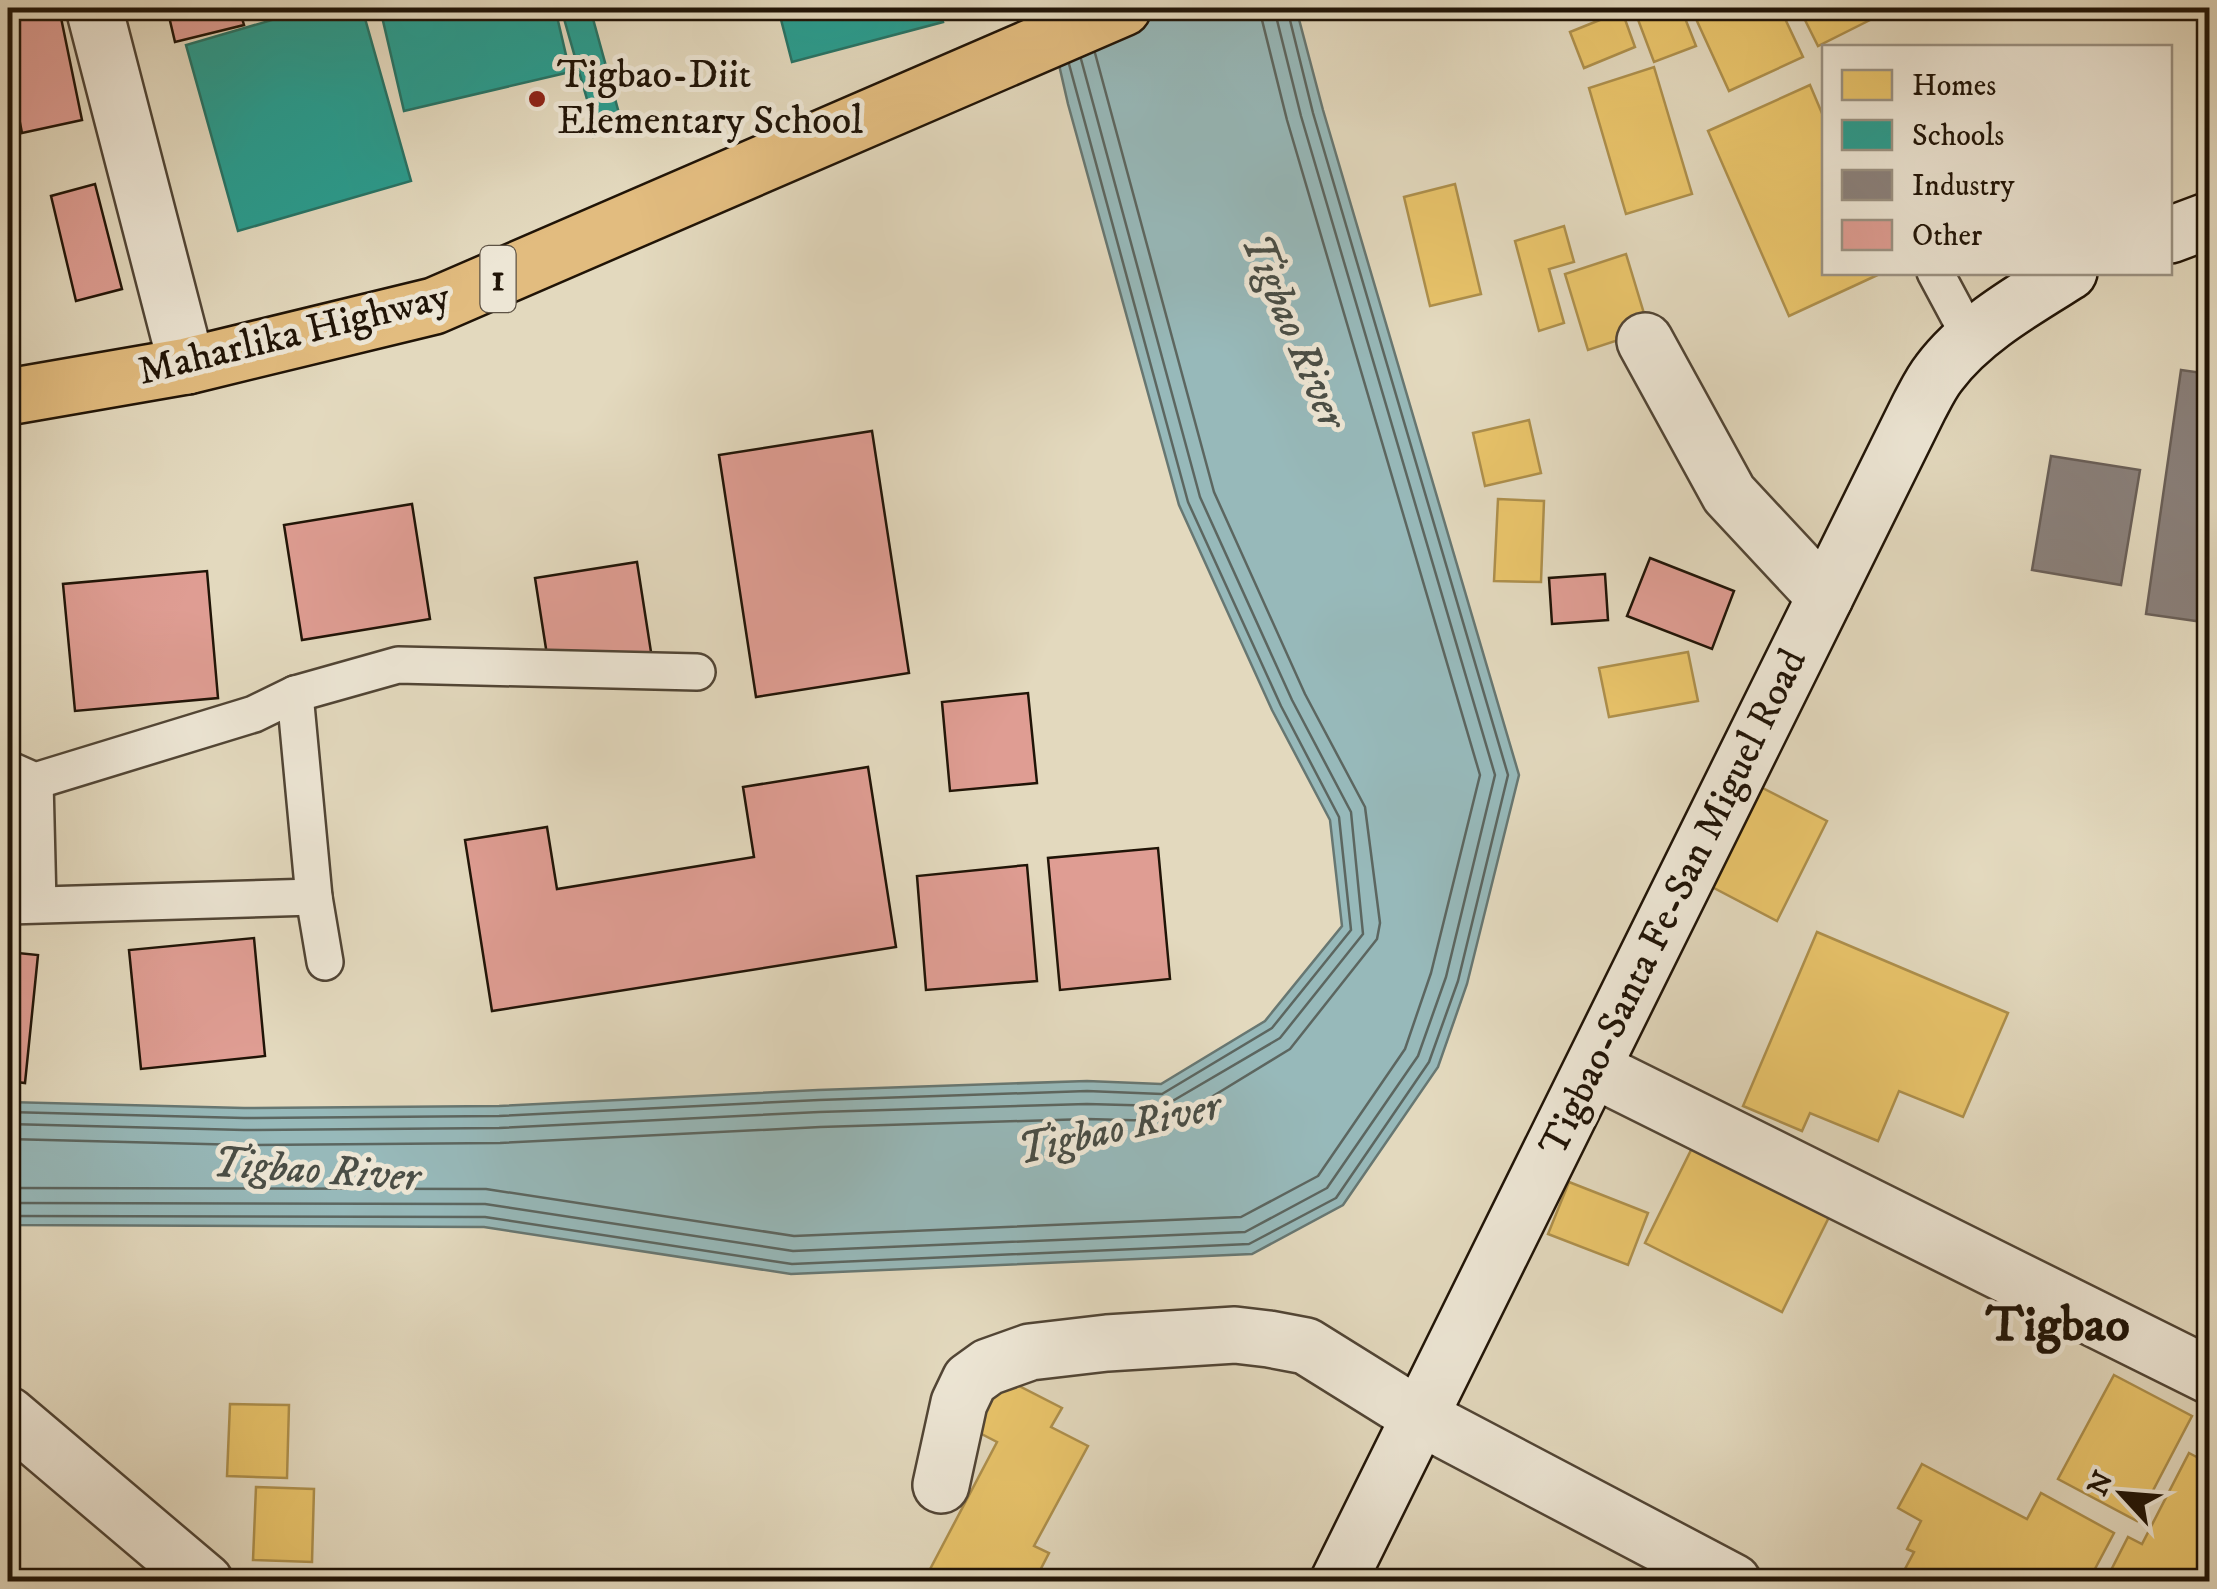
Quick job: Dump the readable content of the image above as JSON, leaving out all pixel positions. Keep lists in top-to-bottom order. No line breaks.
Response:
{"streets":{"highway":["1","Maharlika Highway"],"street":["Tigbao-Santa Fe-San Miguel Road"]},"districts":["Tigbao"],"water":["Tigbao River"],"places":["Tigbao-Diit Elementary School"],"legend":["Homes","Schools","Industry","Other"],"north":"top left"}
